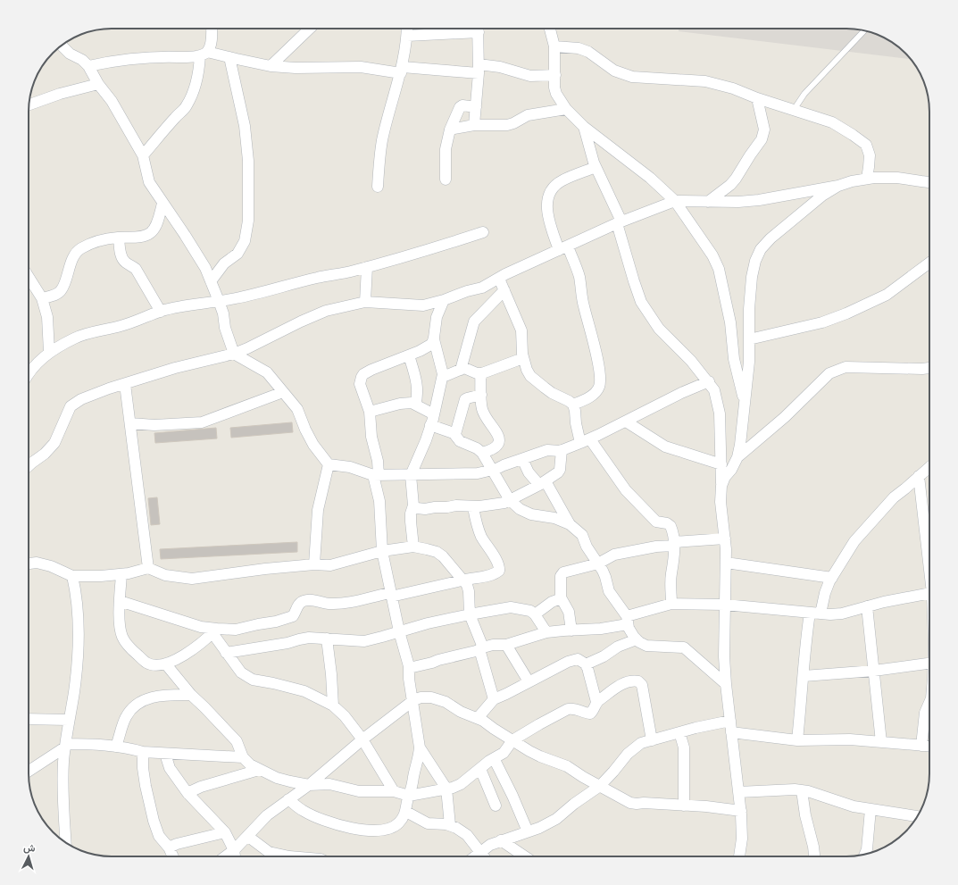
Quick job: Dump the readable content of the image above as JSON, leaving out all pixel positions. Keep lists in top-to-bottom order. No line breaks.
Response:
{"north":"top"}
